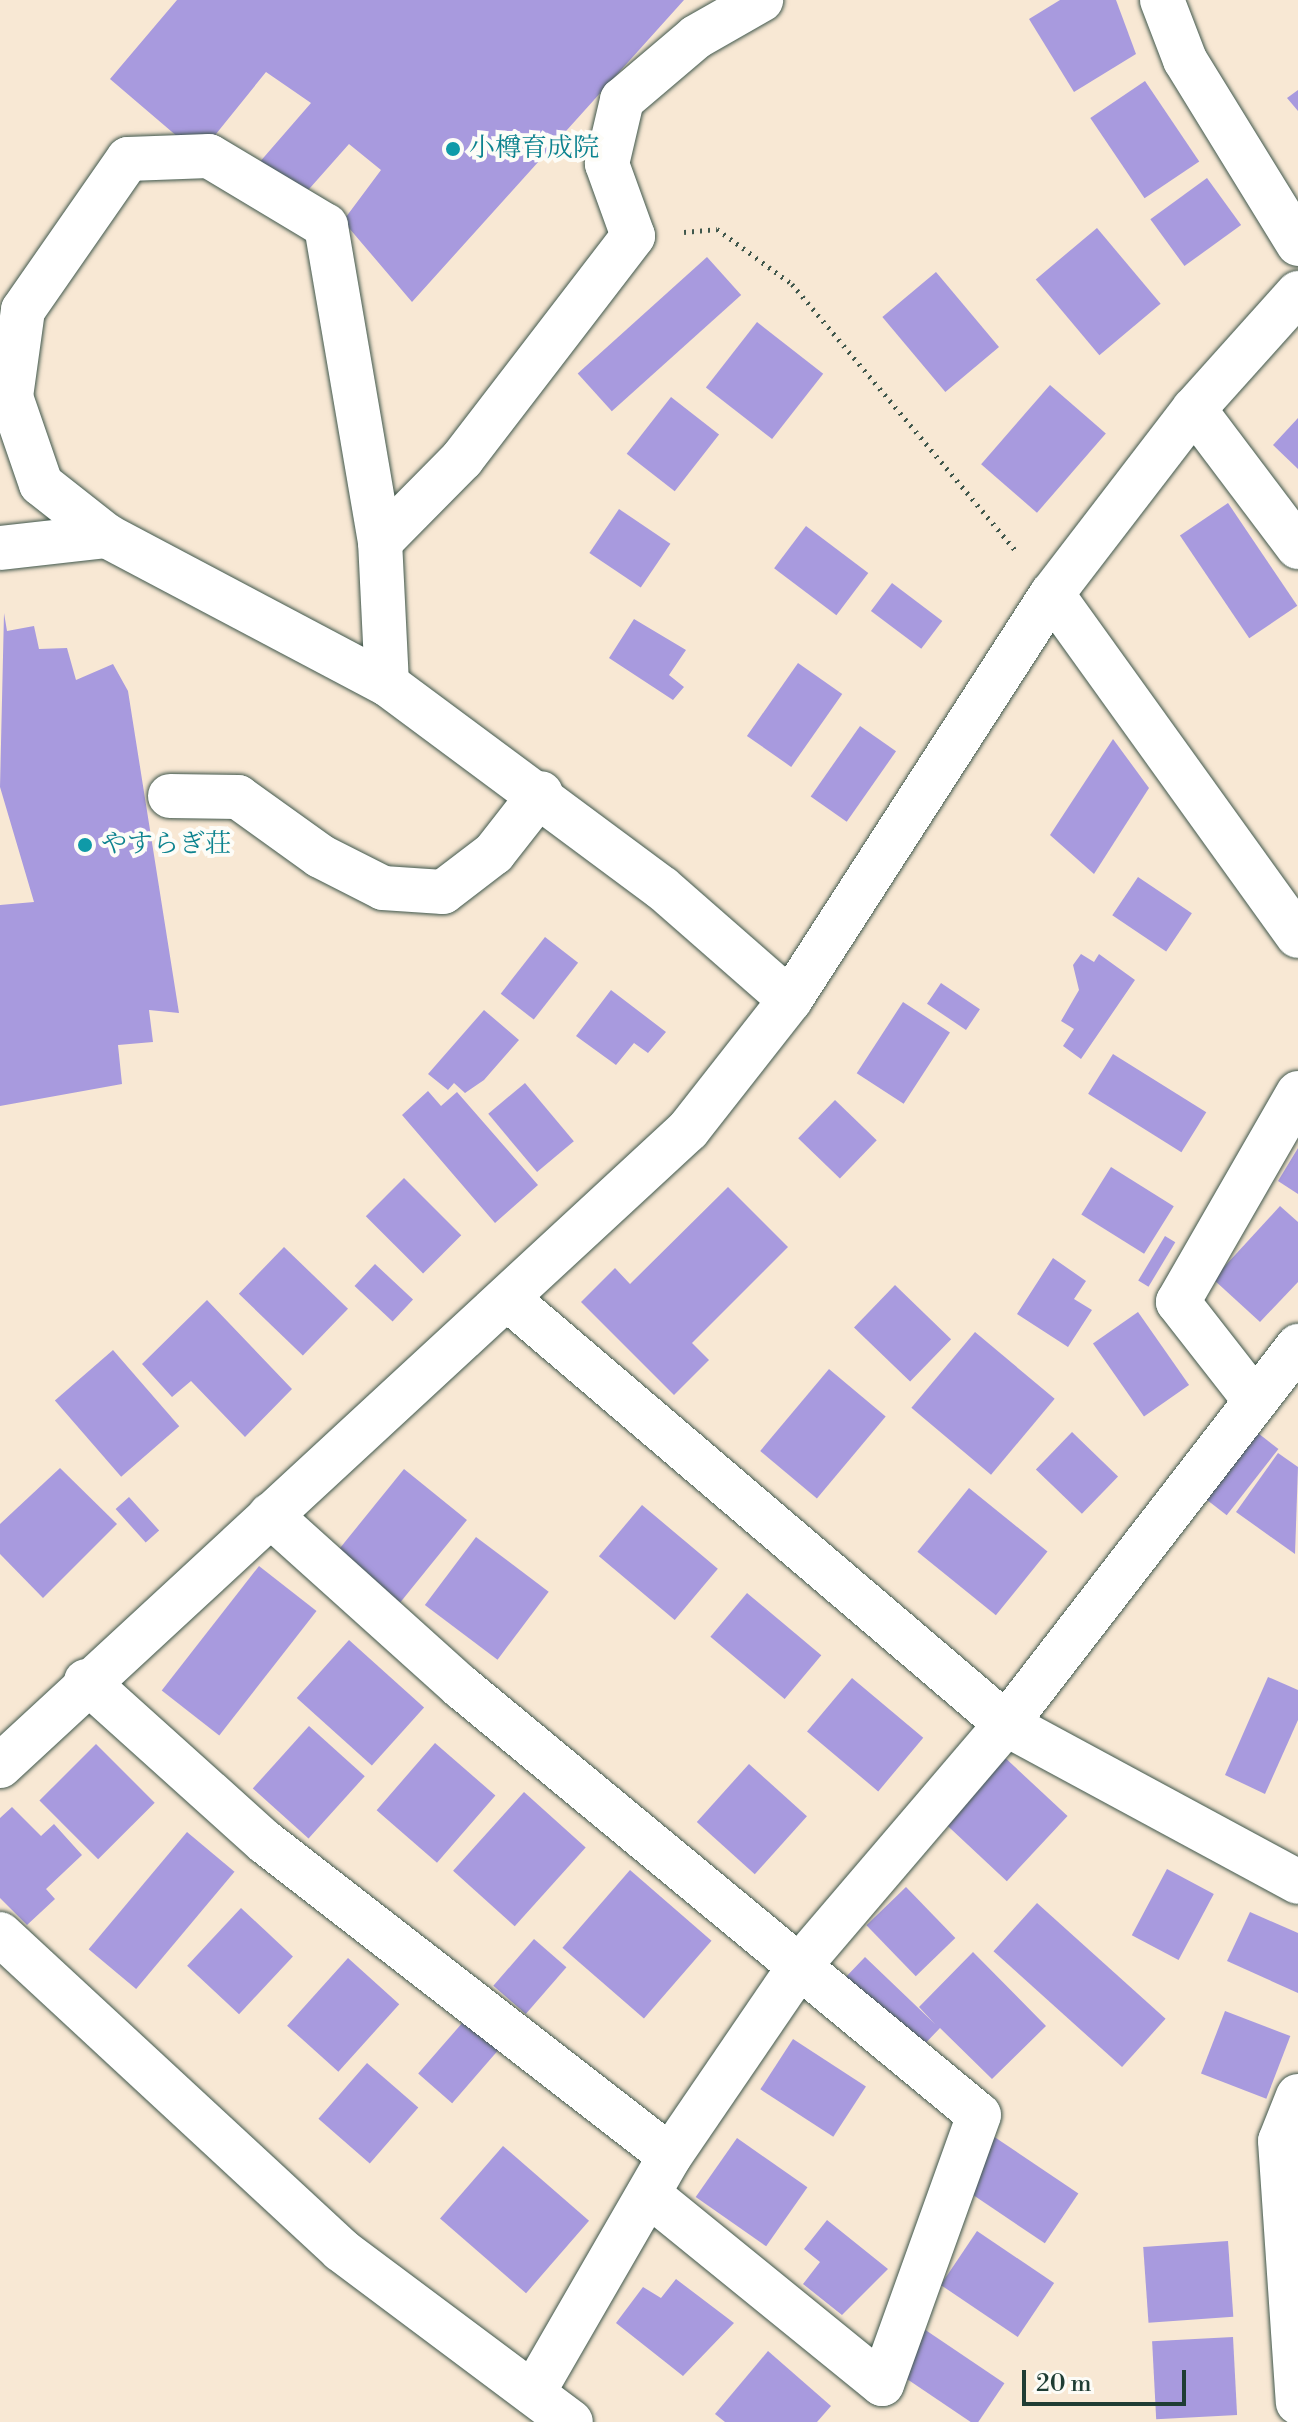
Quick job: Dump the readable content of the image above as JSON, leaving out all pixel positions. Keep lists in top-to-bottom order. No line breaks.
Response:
{"places":["小樽育成院","やすらぎ荘"],"scale_bar":"20 m"}
